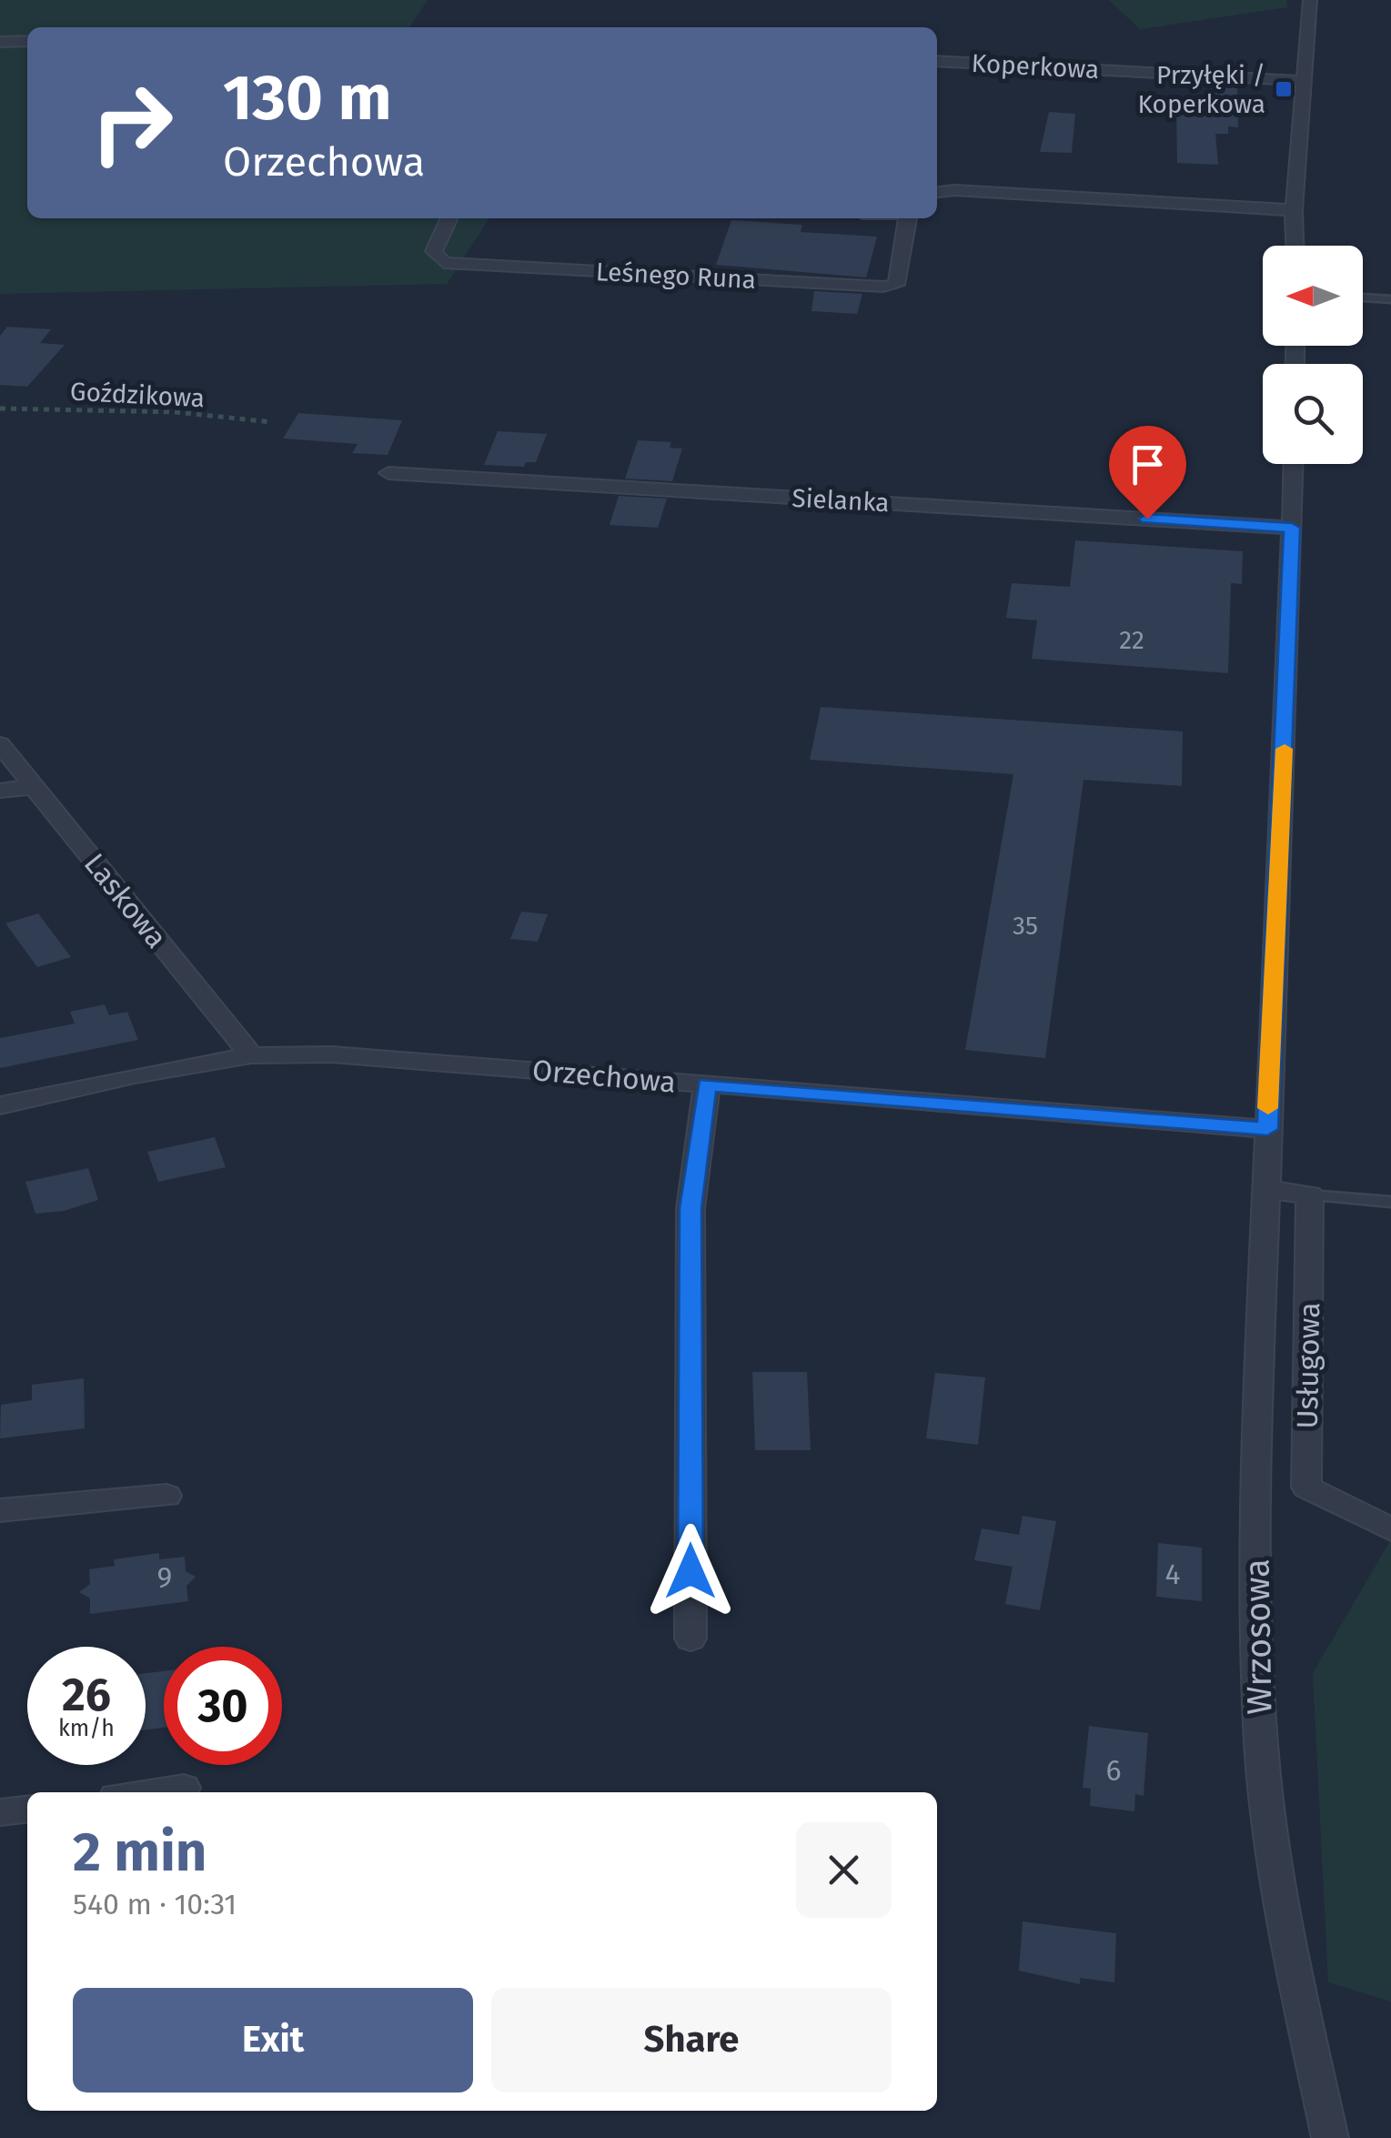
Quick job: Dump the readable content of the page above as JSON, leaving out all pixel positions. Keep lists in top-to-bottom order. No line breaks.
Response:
{"streets":{"street":["Koperkowa","Leśnego Runa","Sielanka","Laskowa","Orzechowa","Usługowa","Wrzosowa"],"path":["Goździkowa"]},"crossings":[["Sielanka","Wrzosowa"],["Laskowa","Orzechowa"],["Orzechowa","Wrzosowa"]],"places":{"transit":["Przyłęki / Koperkowa"]},"house_numbers":["22","35","4","9","6"],"north":"left","page":{"turn":["130 m","Orzechowa"],"speed":"26 km/h","limit":"30","heading":["2 min","540 m · 10:31"],"buttons":["Exit","Share"]}}
